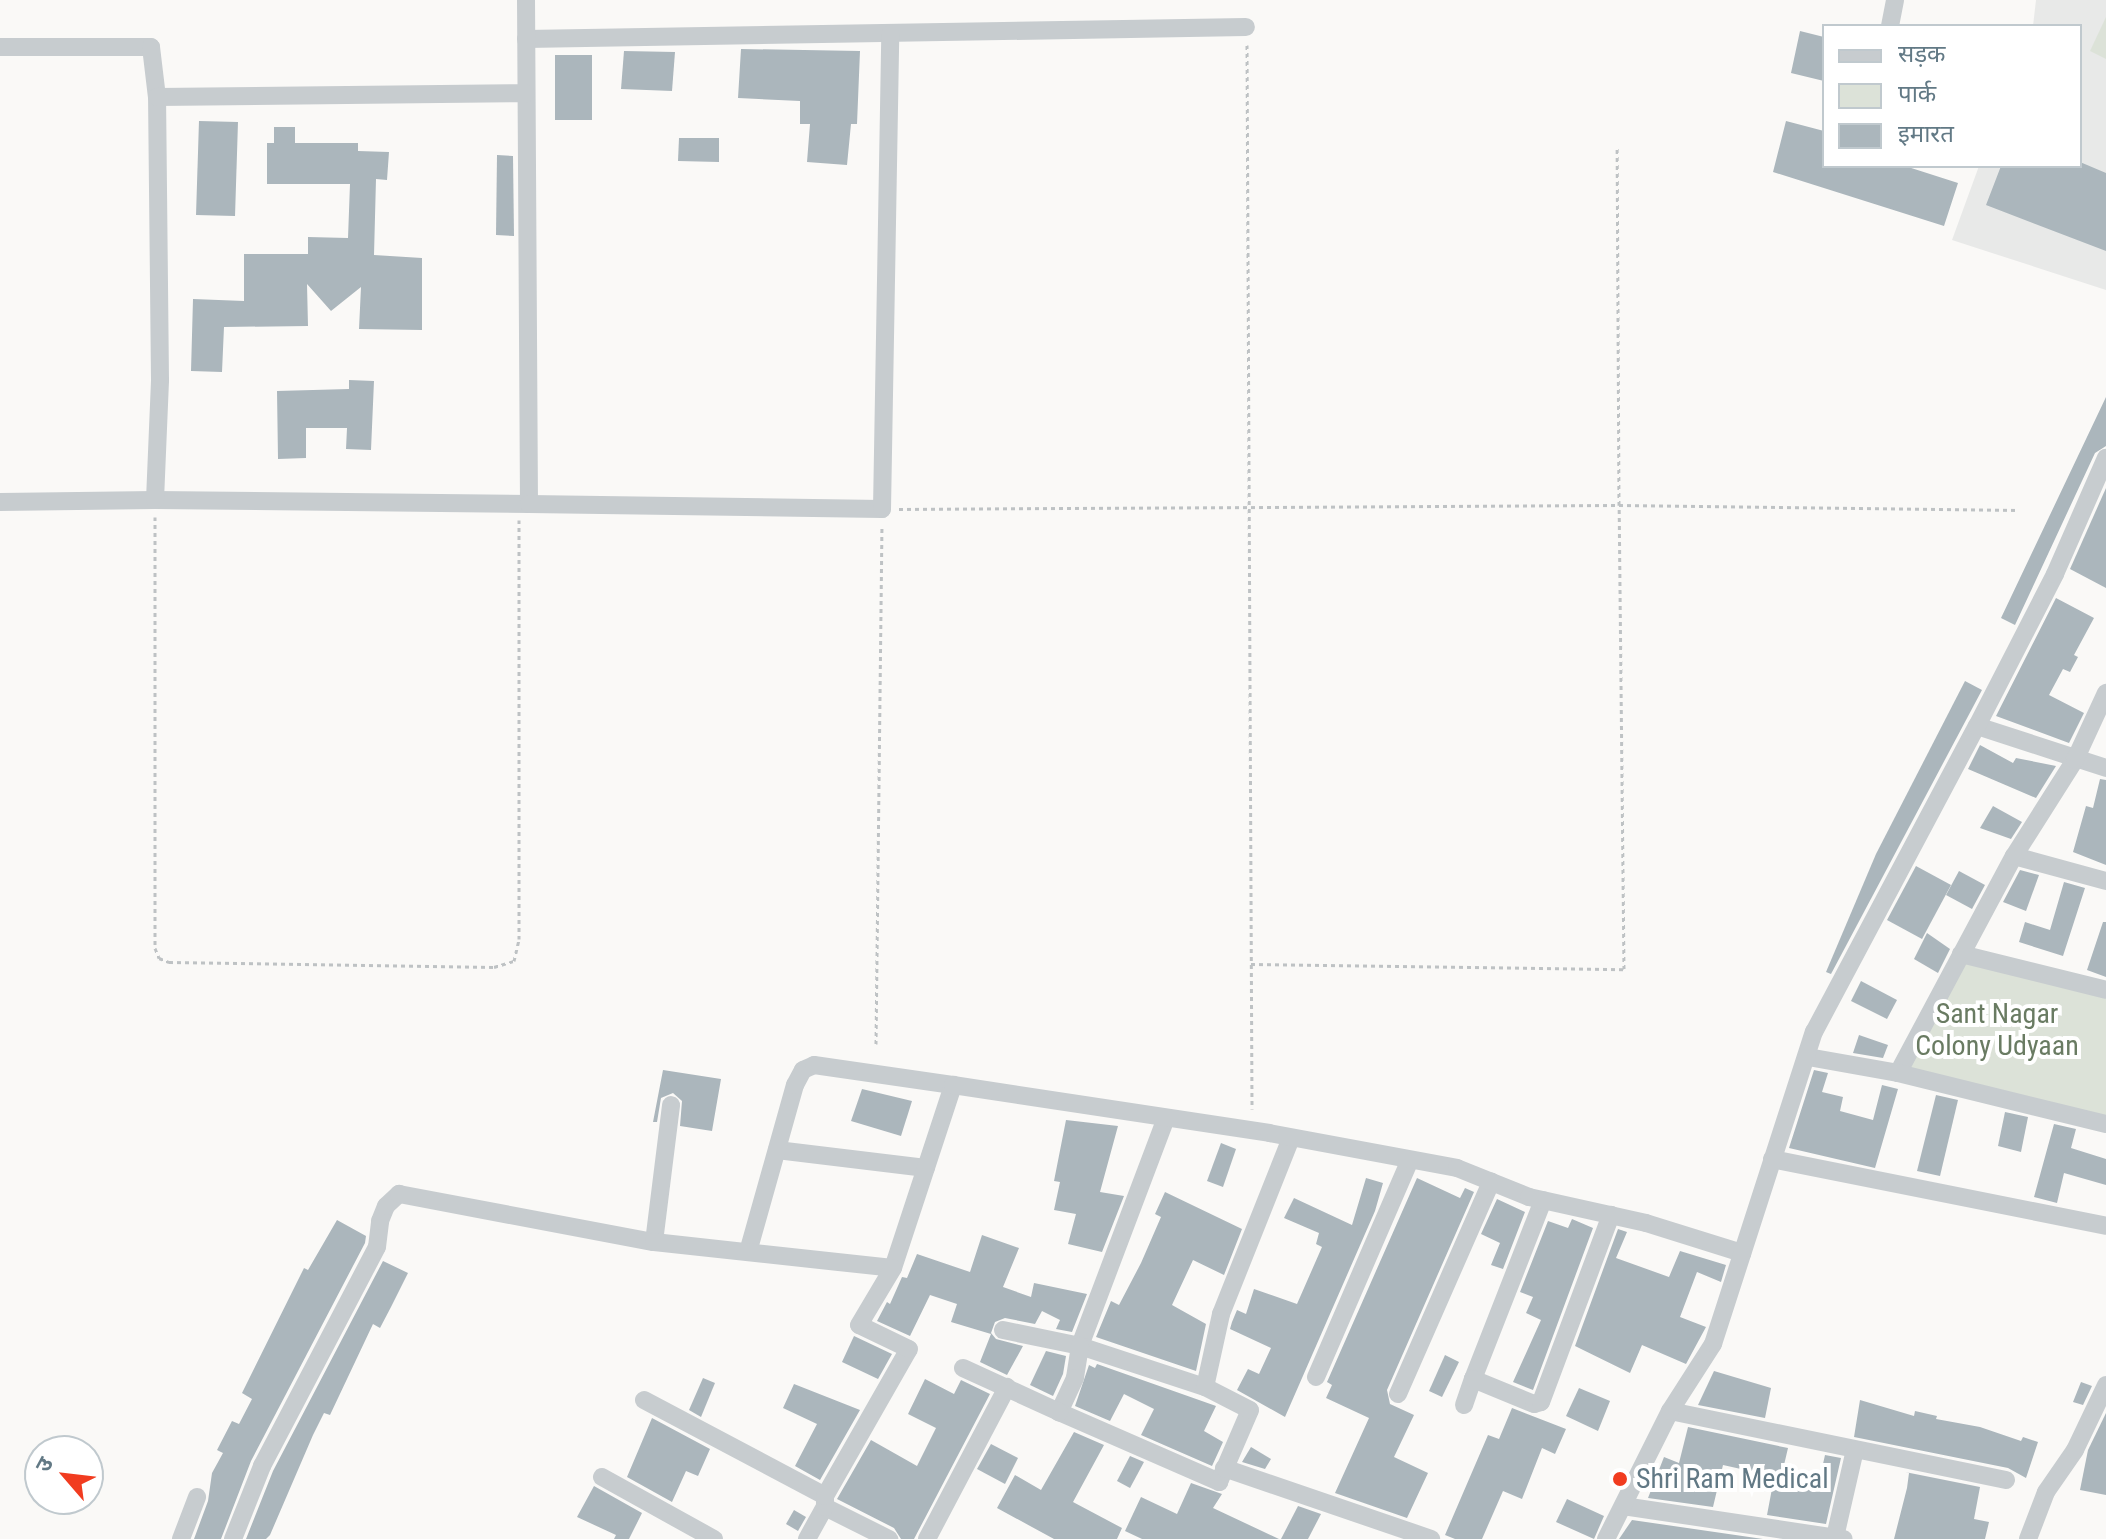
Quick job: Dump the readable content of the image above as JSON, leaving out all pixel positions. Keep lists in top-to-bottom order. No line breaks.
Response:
{"parks":["Sant Nagar Colony Udyaan"],"places":["Shri Ram Medical"],"legend":["सड़क","पार्क","इमारत"],"north":"top left"}
